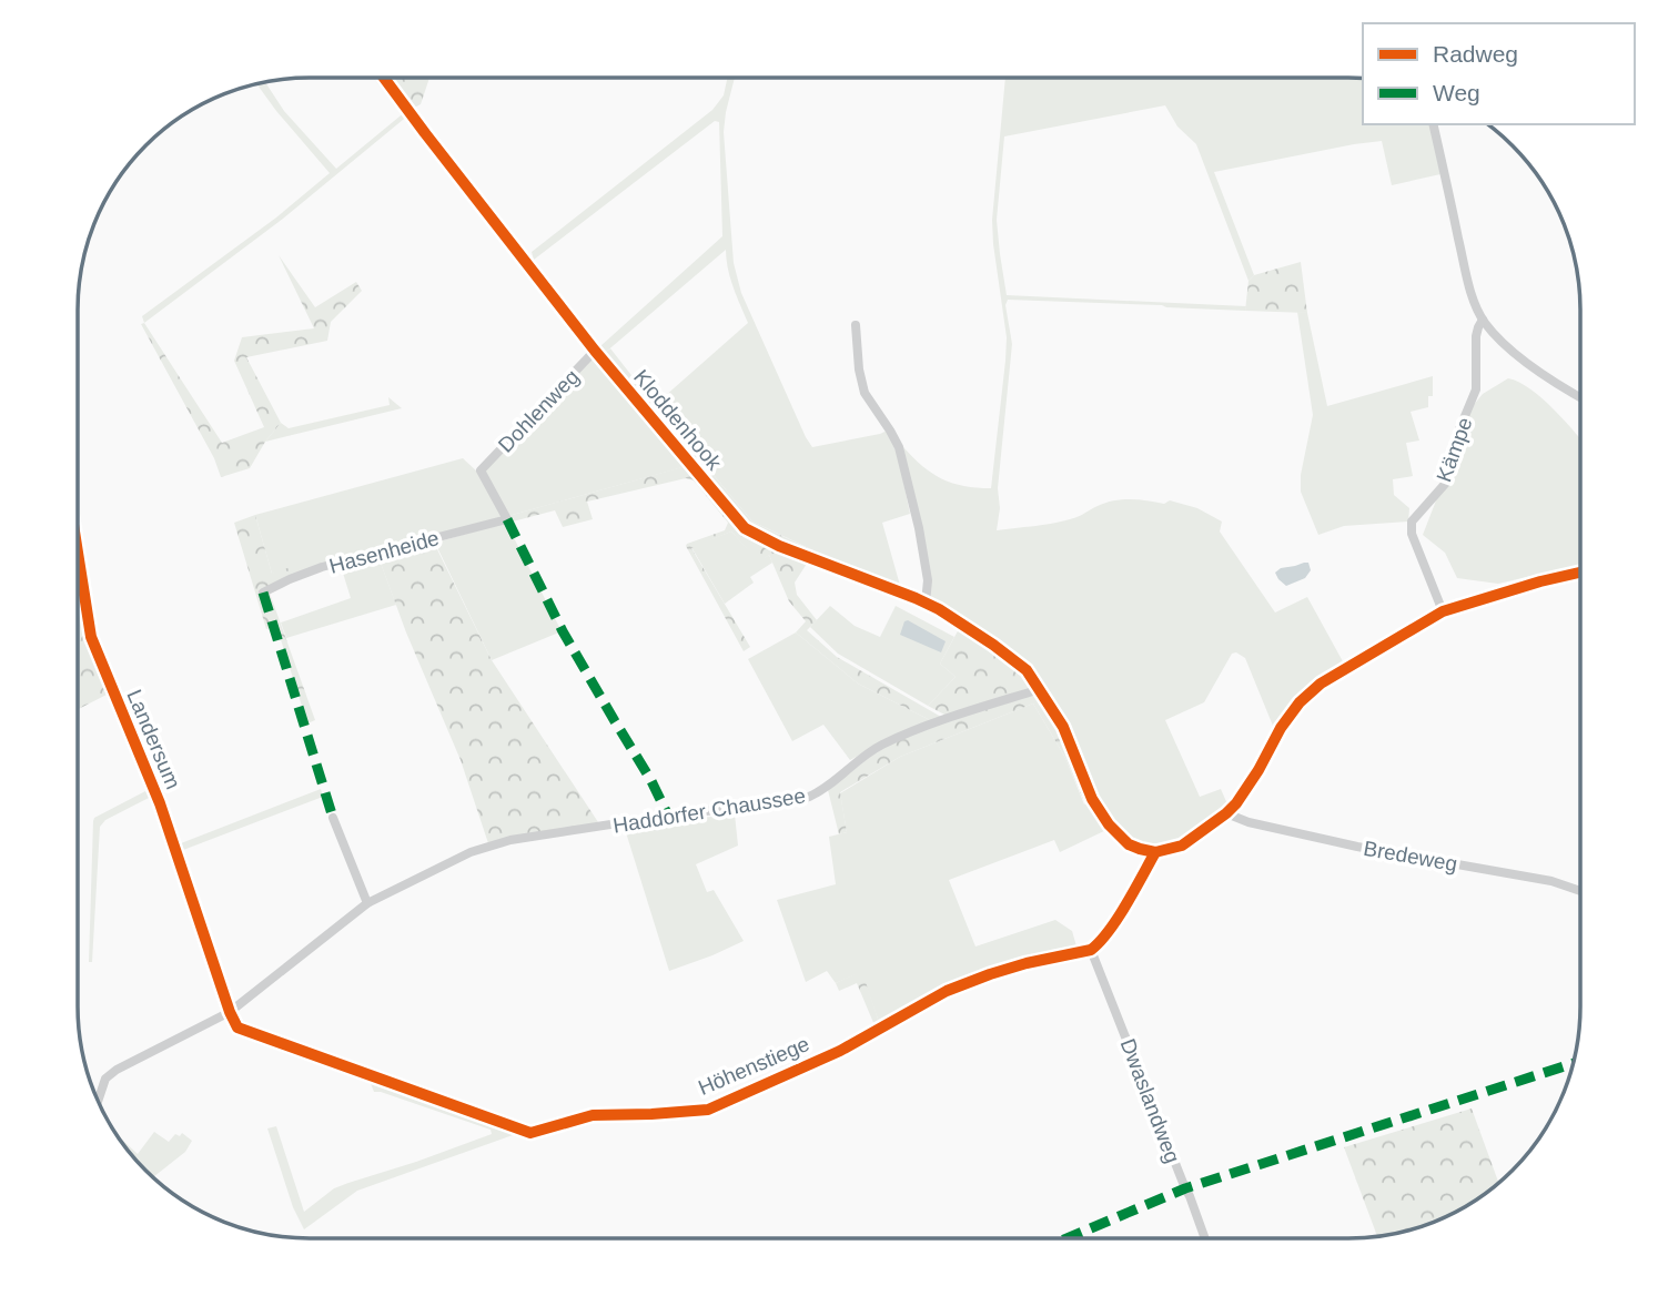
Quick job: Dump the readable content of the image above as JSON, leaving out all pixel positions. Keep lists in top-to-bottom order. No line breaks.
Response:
{"streets":{"street":["Dohlenweg","Kloddenhook","Kämpe","Hasenheide","Landersum","Haddorfer Chaussee","Bredeweg","Höhenstiege","Dwaslandweg"]},"crossings":[["Dohlenweg","Kloddenhook"],["Dohlenweg","Hasenheide"],["Kloddenhook","Haddorfer Chaussee"],["Landersum","Höhenstiege"],["Höhenstiege","Dwaslandweg"]],"legend":["Radweg","Weg"]}
